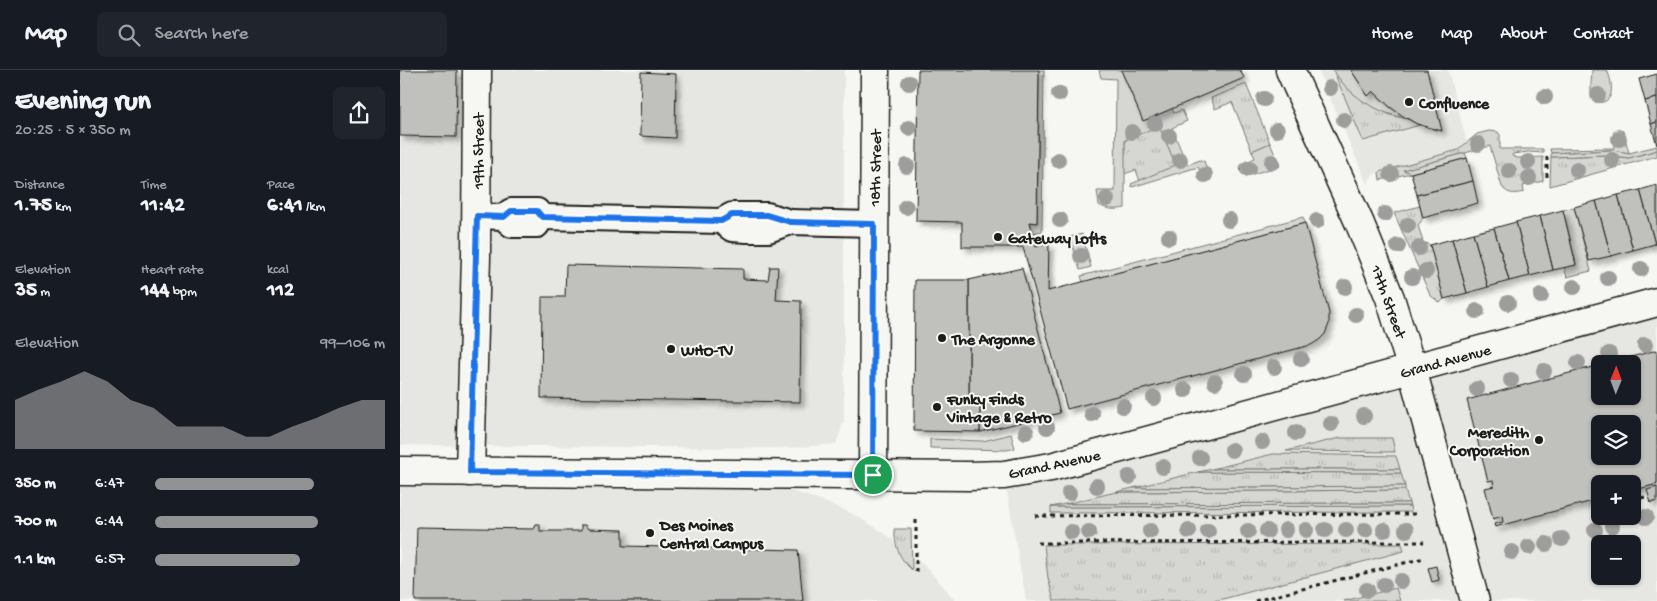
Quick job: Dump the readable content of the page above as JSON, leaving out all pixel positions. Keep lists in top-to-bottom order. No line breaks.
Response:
{"streets":{"main road":["19th Street","18th Street","17th Street","Grand Avenue"]},"crossings":[["19th Street","Grand Avenue"],["18th Street","Grand Avenue"],["17th Street","Grand Avenue"]],"places":["Confluence","Gateway Lofts","The Argonne","WHO-TV","Funky Finds Vintage & Retro","Meredith Corporation","Des Moines Central Campus"],"north":"top","page":{"header":"Map","search":"Search here","nav":["Home","Map","About","Contact"],"heading":["Evening run","20:25 · 5 × 350 m"],"stats":[["Distance","1.75 km"],["Time","11:42"],["Pace","6:41 /km"],["Elevation","35 m"],["Heart rate","144 bpm"],["kcal","112"]],"chart":["Elevation","99–106 m"],"map_buttons":["+","−"],"list":[{"name":"350 m","note":"6:47"},{"name":"700 m","note":"6:44"},{"name":"1.1 km","note":"6:57"}]}}
